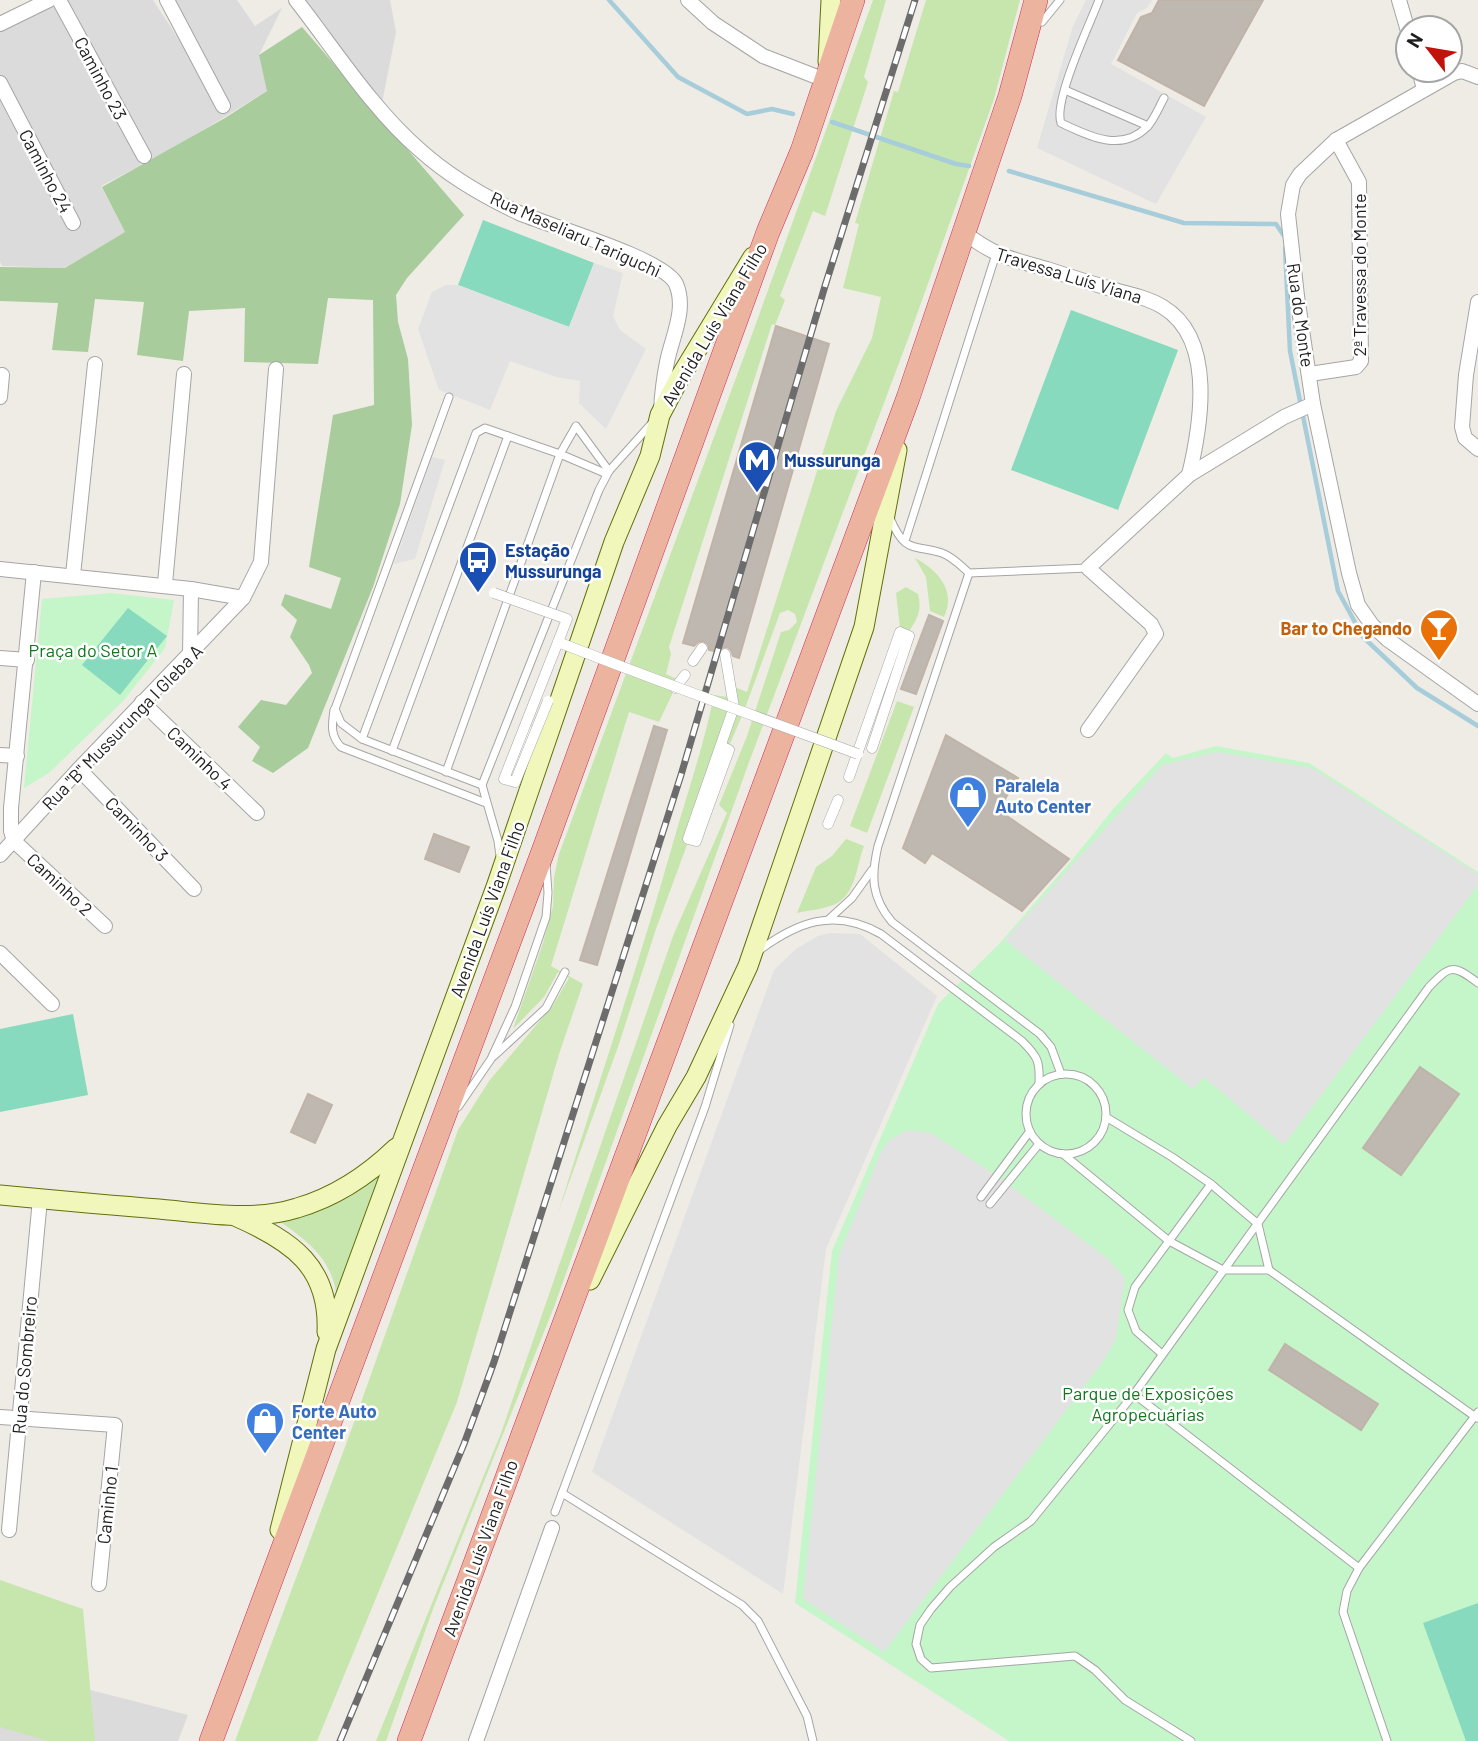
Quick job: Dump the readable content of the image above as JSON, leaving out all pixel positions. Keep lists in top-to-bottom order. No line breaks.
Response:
{"streets":{"highway":["Avenida Luís Viana Filho"],"street":["Caminho 23","Caminho 24","Rua Maseliaru Tariguchi","Travessa Luís Viana","2ª Travessa do Monte","Rua do Monte","Rua \"B\" Mussurunga I Gleba A","Caminho 4","Caminho 3","Caminho 2","Rua do Sombreiro","Caminho 1"]},"crossings":[["Rua Maseliaru Tariguchi","Avenida Luís Viana Filho"],["Travessa Luís Viana","Avenida Luís Viana Filho"],["2ª Travessa do Monte","Rua do Monte"],["Rua \"B\" Mussurunga I Gleba A","Caminho 4"],["Rua \"B\" Mussurunga I Gleba A","Caminho 3"],["Rua \"B\" Mussurunga I Gleba A","Caminho 2"],["Rua do Sombreiro","Caminho 1"]],"parks":["Praça do Setor A","Parque de Exposições Agropecuárias"],"places":{"metro station":["Mussurunga"],"bus stop":["Estação Mussurunga"],"bar":["Bar to Chegando"],"shop":["Paralela Auto Center","Forte Auto Center"]},"north":"top left"}
